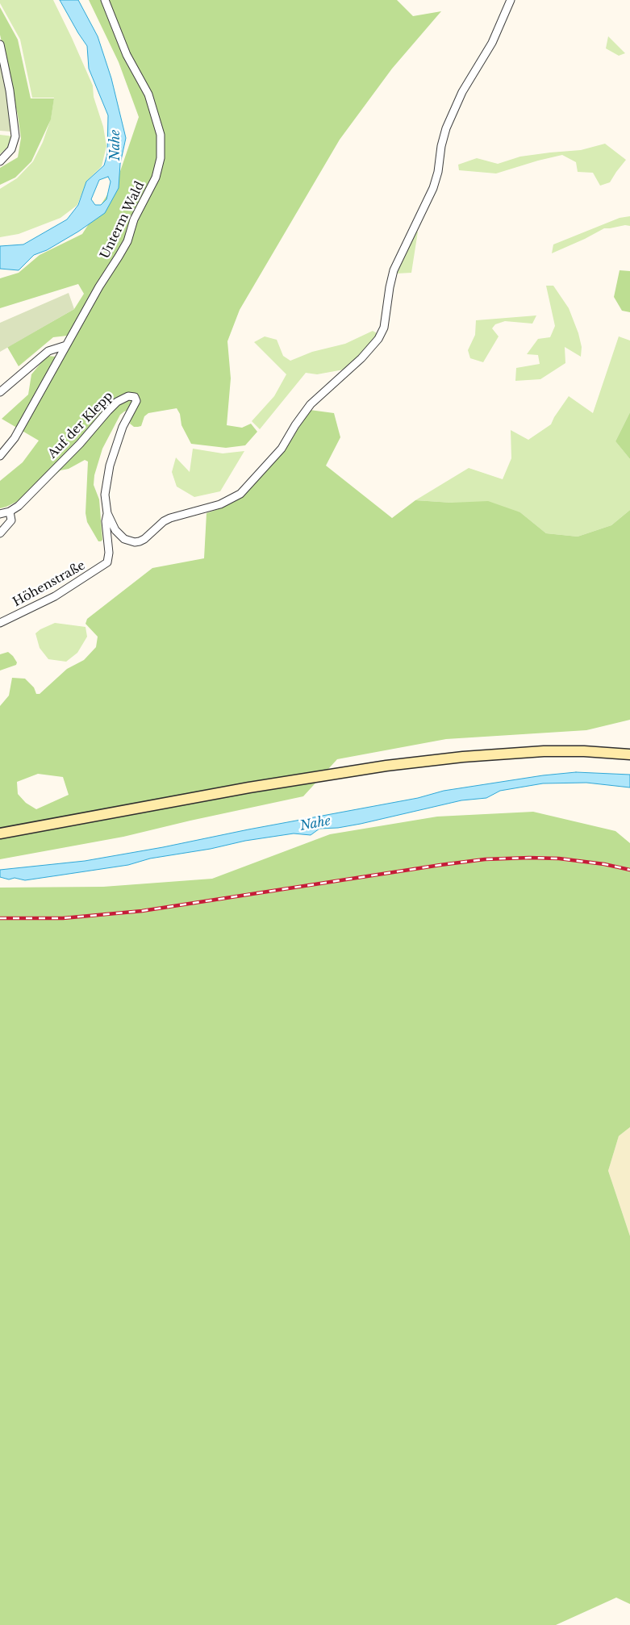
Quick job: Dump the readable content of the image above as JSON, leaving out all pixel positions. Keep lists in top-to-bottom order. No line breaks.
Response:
{"streets":{"street":["Unterm Wald","Auf der Klepp","Höhenstraße"]},"crossings":[["Auf der Klepp","Höhenstraße"]],"water":["Nahe"]}
